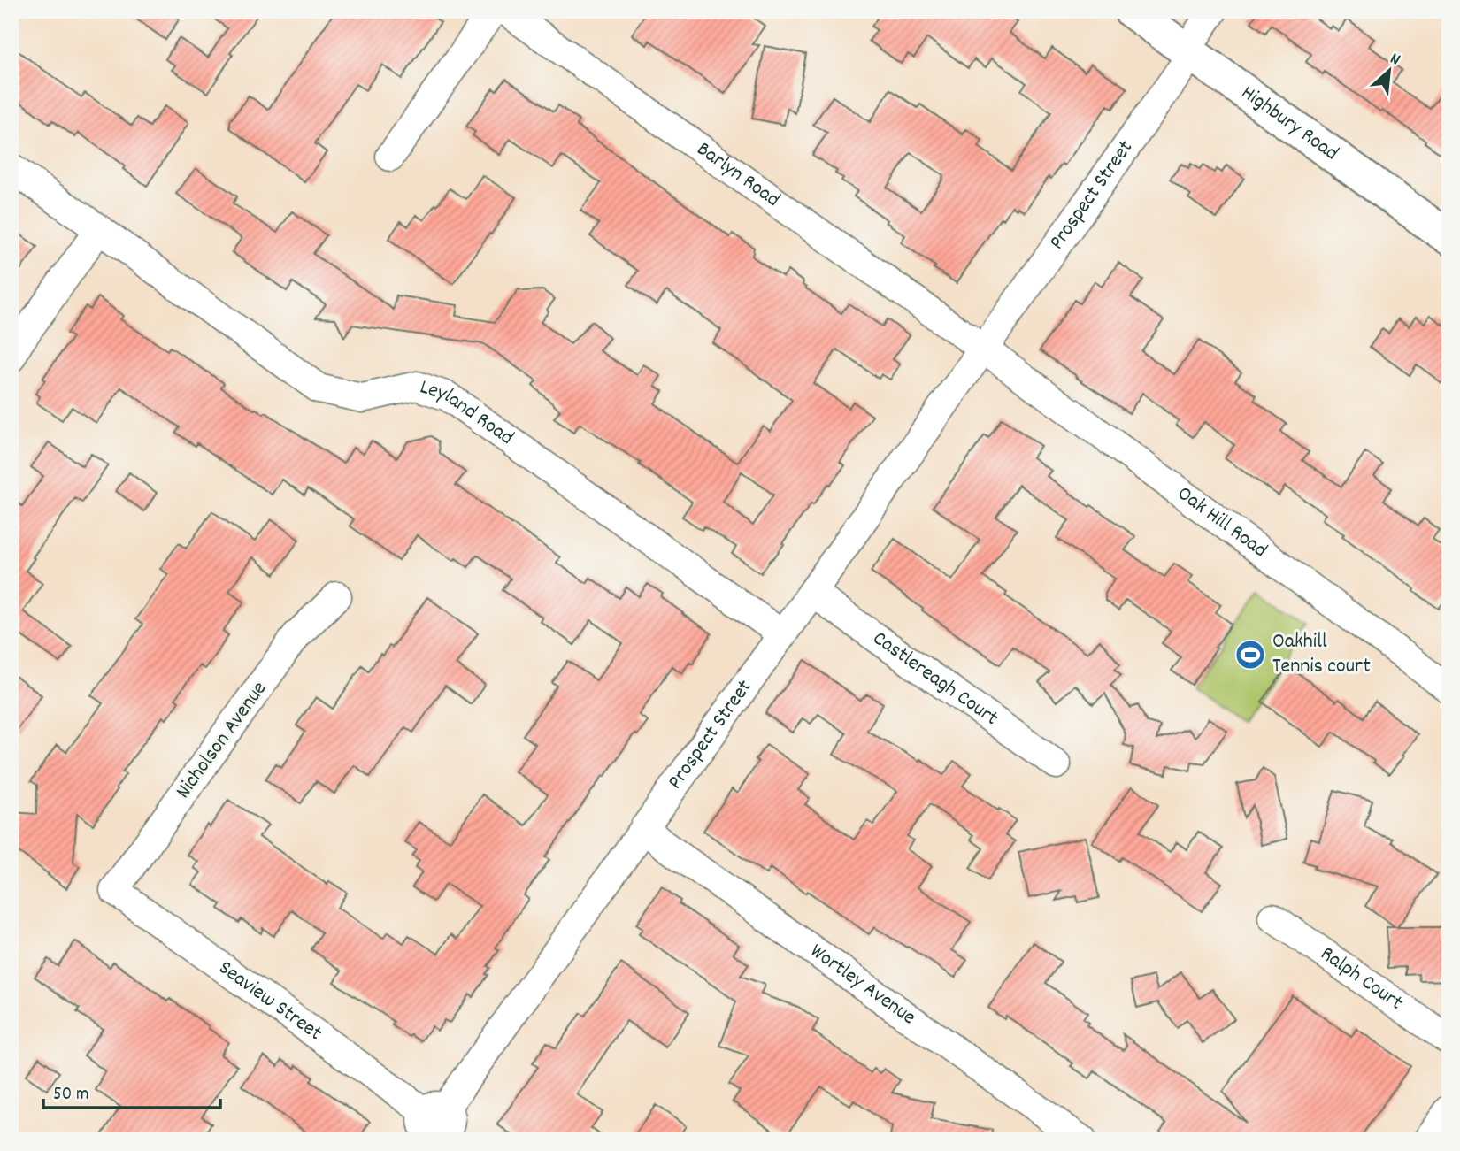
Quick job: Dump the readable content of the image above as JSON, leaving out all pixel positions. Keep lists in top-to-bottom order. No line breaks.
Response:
{"streets":{"main road":["Highbury Road"],"street":["Barlyn Road","Prospect Street","Leyland Road","Oak Hill Road","Castlereagh Court","Nicholson Avenue","Ralph Court","Wortley Avenue","Seaview Street"]},"crossings":[["Highbury Road","Prospect Street"],["Barlyn Road","Prospect Street"],["Barlyn Road","Oak Hill Road"],["Prospect Street","Leyland Road"],["Prospect Street","Oak Hill Road"],["Prospect Street","Castlereagh Court"],["Prospect Street","Wortley Avenue"],["Prospect Street","Seaview Street"],["Nicholson Avenue","Seaview Street"]],"places":{"sports":["Oakhill Tennis court"]},"scale_bar":"50 m","north":"top right"}
